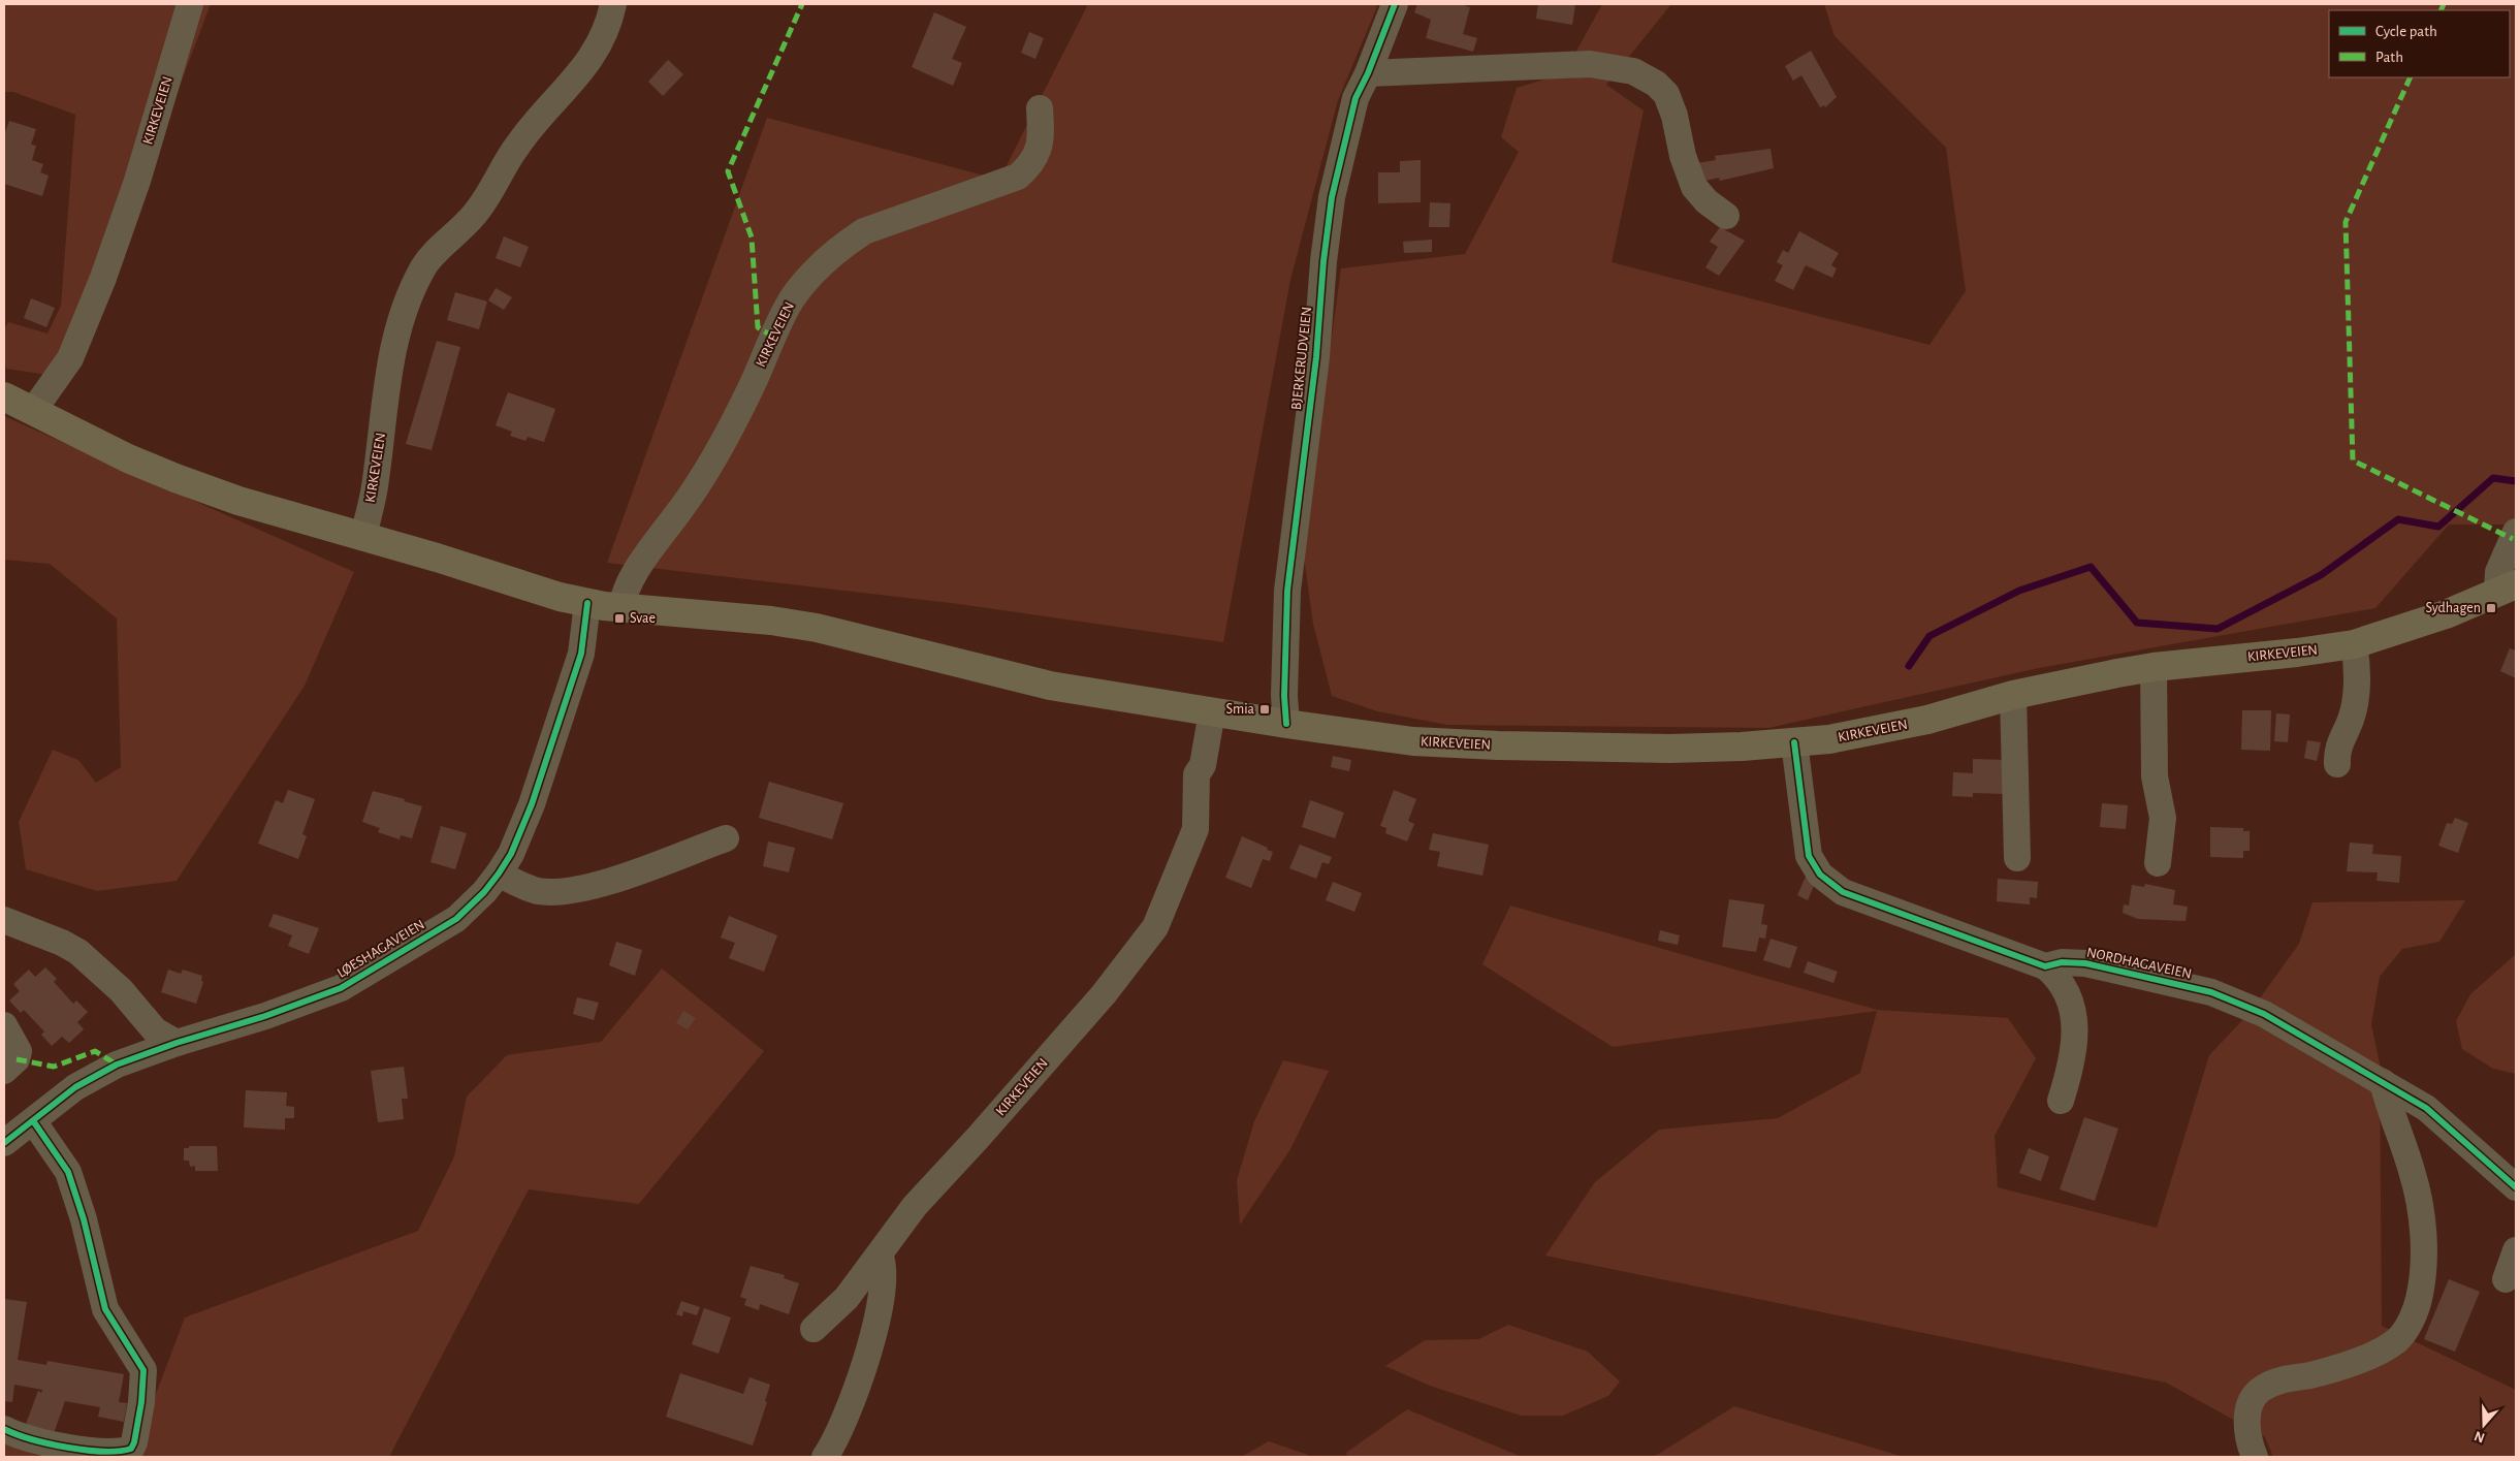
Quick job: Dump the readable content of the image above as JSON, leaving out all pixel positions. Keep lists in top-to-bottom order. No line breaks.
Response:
{"streets":{"main road":["KIRKEVEIEN"],"street":["BJERKERUDVEIEN","LØESHAGAVEIEN","NORDHAGAVEIEN"]},"crossings":[["KIRKEVEIEN","BJERKERUDVEIEN"],["KIRKEVEIEN","LØESHAGAVEIEN"],["KIRKEVEIEN","NORDHAGAVEIEN"]],"places":{"transit":["Sydhagen","Svae","Smia"]},"legend":["Cycle path","Path"],"north":"bottom"}
